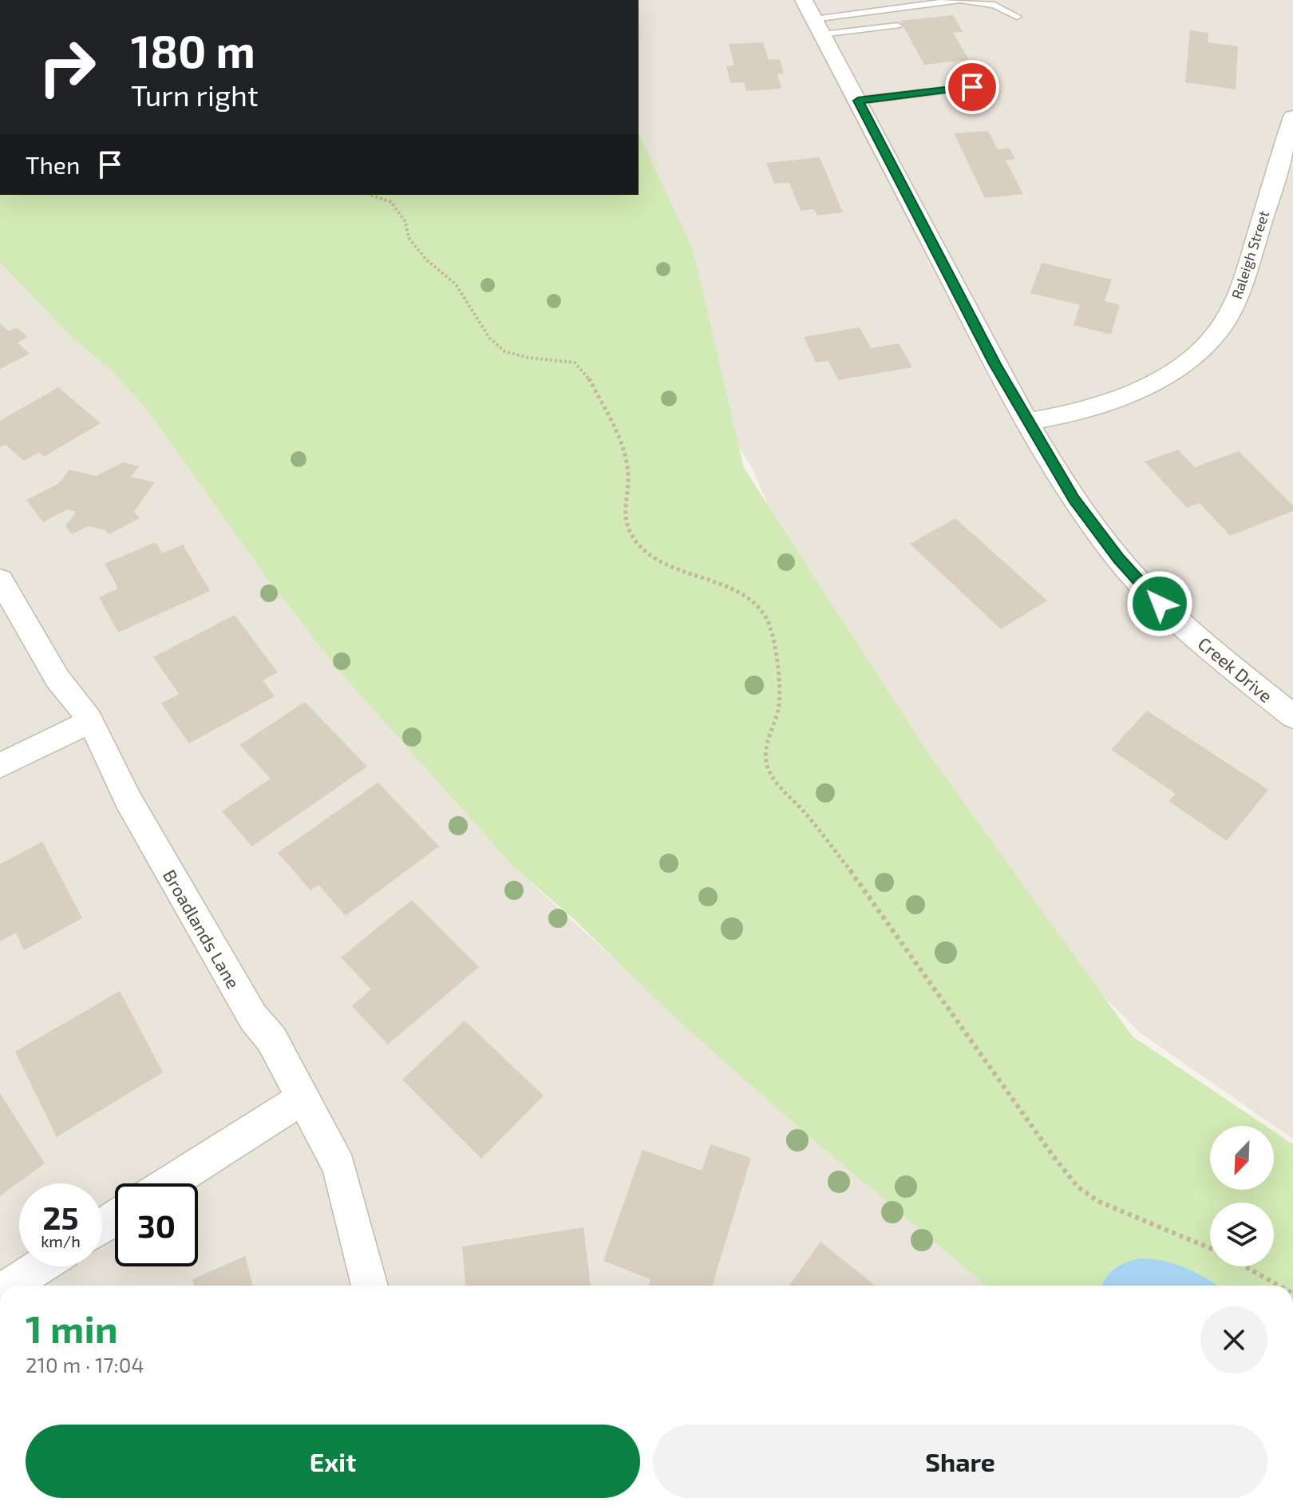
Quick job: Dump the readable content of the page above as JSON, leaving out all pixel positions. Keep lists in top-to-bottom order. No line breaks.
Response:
{"streets":{"street":["Raleigh Street","Creek Drive","Broadlands Lane"]},"crossings":[["Raleigh Street","Creek Drive"]],"north":"bottom left","page":{"turn":["180 m","Turn right"],"then":"Then","speed":"25 km/h","limit":"30","heading":["1 min","210 m · 17:04"],"buttons":["Exit","Share"]}}
